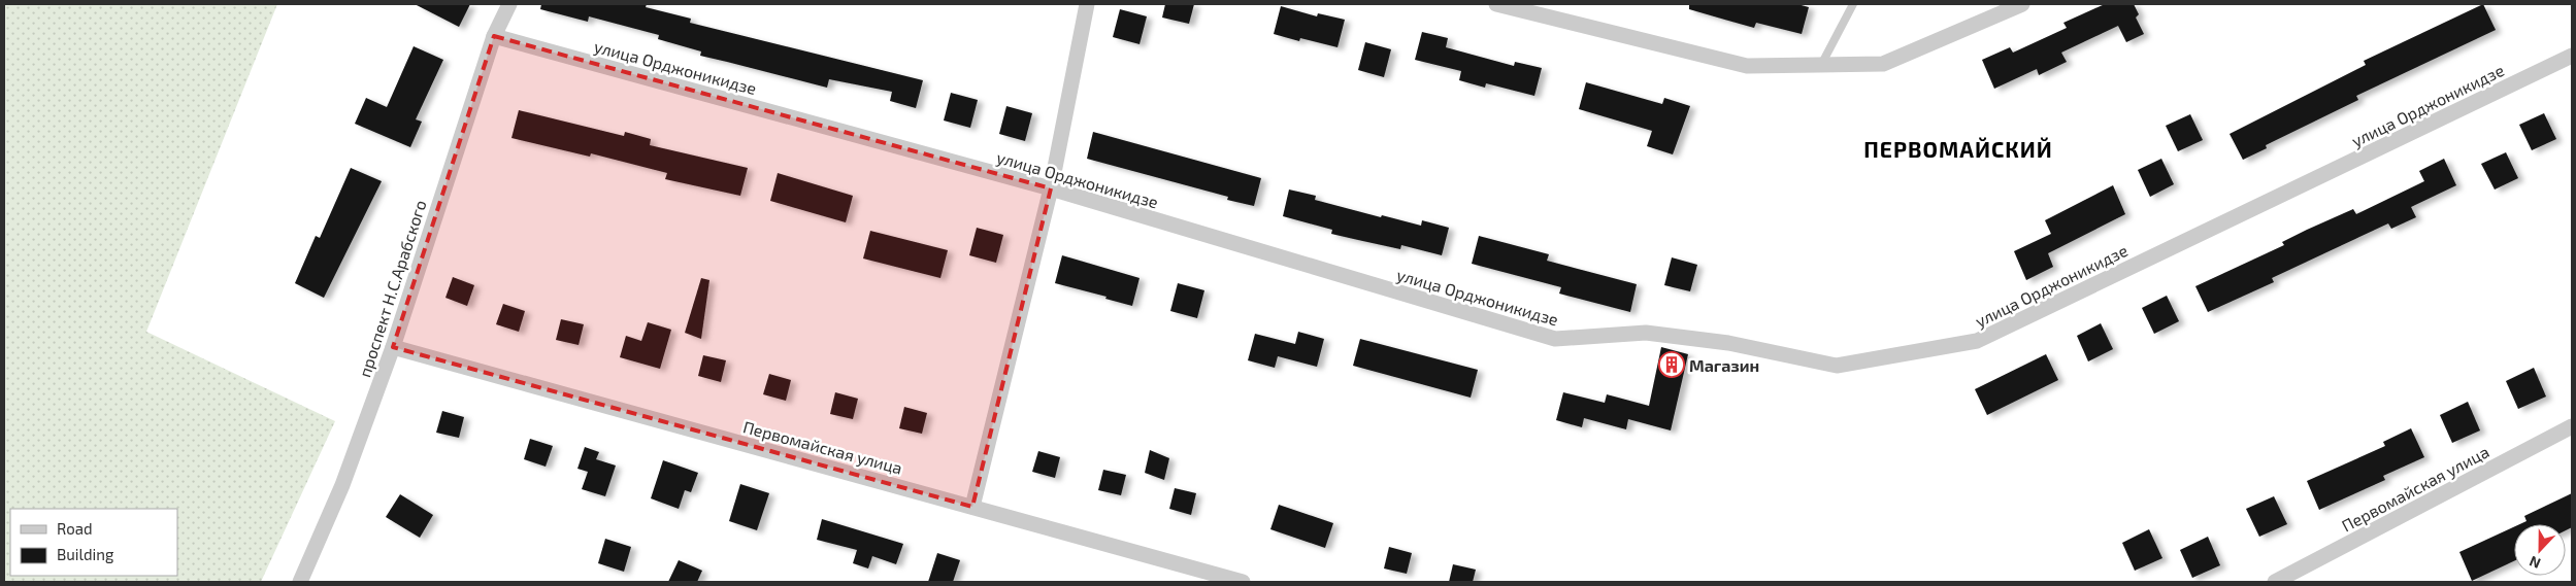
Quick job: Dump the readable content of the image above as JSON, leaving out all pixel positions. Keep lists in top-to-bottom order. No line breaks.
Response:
{"streets":{"street":["улица Орджоникидзе","проспект Н.С.Арабского","Первомайская улица"]},"crossings":[["улица Орджоникидзе","проспект Н.С.Арабского"],["проспект Н.С.Арабского","Первомайская улица"]],"districts":["ПЕРВОМАЙСКИЙ"],"places":{"building":["Магазин"]},"legend":["Road","Building"],"north":"bottom"}
